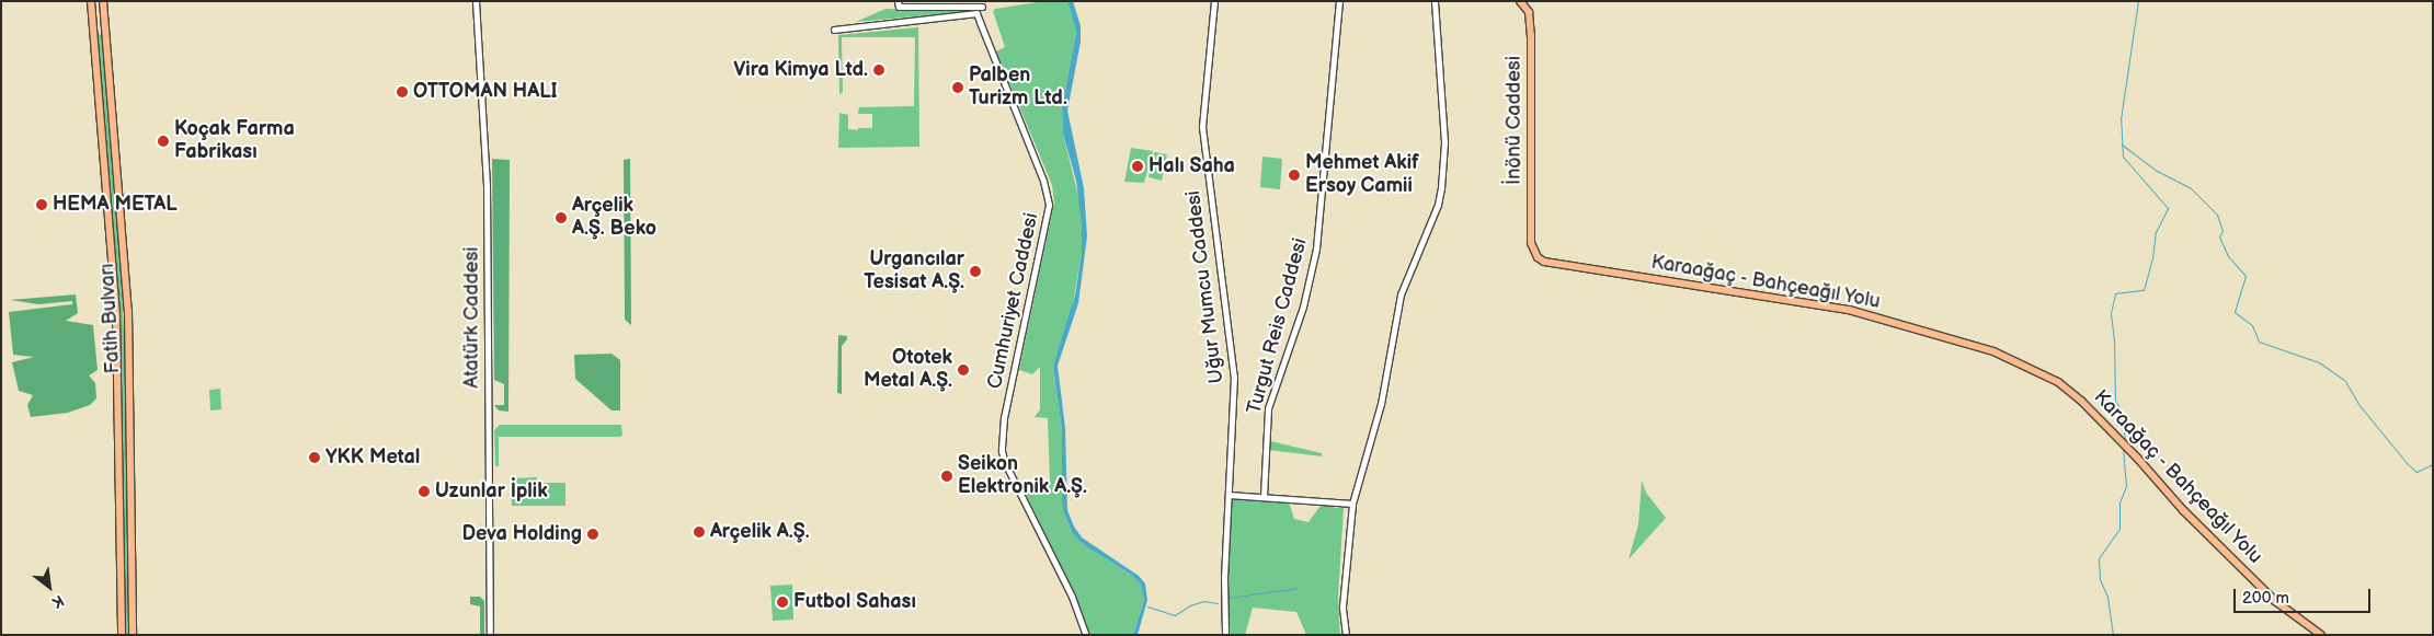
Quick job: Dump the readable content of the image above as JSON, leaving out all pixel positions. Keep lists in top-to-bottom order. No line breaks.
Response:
{"streets":{"main road":["İnönü Caddesi","Karaağaç - Bahçeağıl Yolu","Fatih Bulvarı"],"street":["Uğur Mumcu Caddesi","Cumhuriyet Caddesi","Atatürk Caddesi","Turgut Reis Caddesi"]},"crossings":[["İnönü Caddesi","Karaağaç - Bahçeağıl Yolu"]],"places":["Vira Kimya Ltd.","Palben Turizm Ltd.","OTTOMAN HALI","Koçak Farma Fabrikası","Halı Saha","Mehmet Akif Ersoy Camii","HEMA METAL","Arçelik A.Ş. Beko","Urgancılar Tesisat A.Ş.","Ototek Metal A.Ş.","YKK Metal","Seikon Elektronik A.Ş.","Uzunlar İplik","Arçelik A.Ş.","Deva Holding","Futbol Sahası"],"scale_bar":"200 m","north":"bottom right"}
